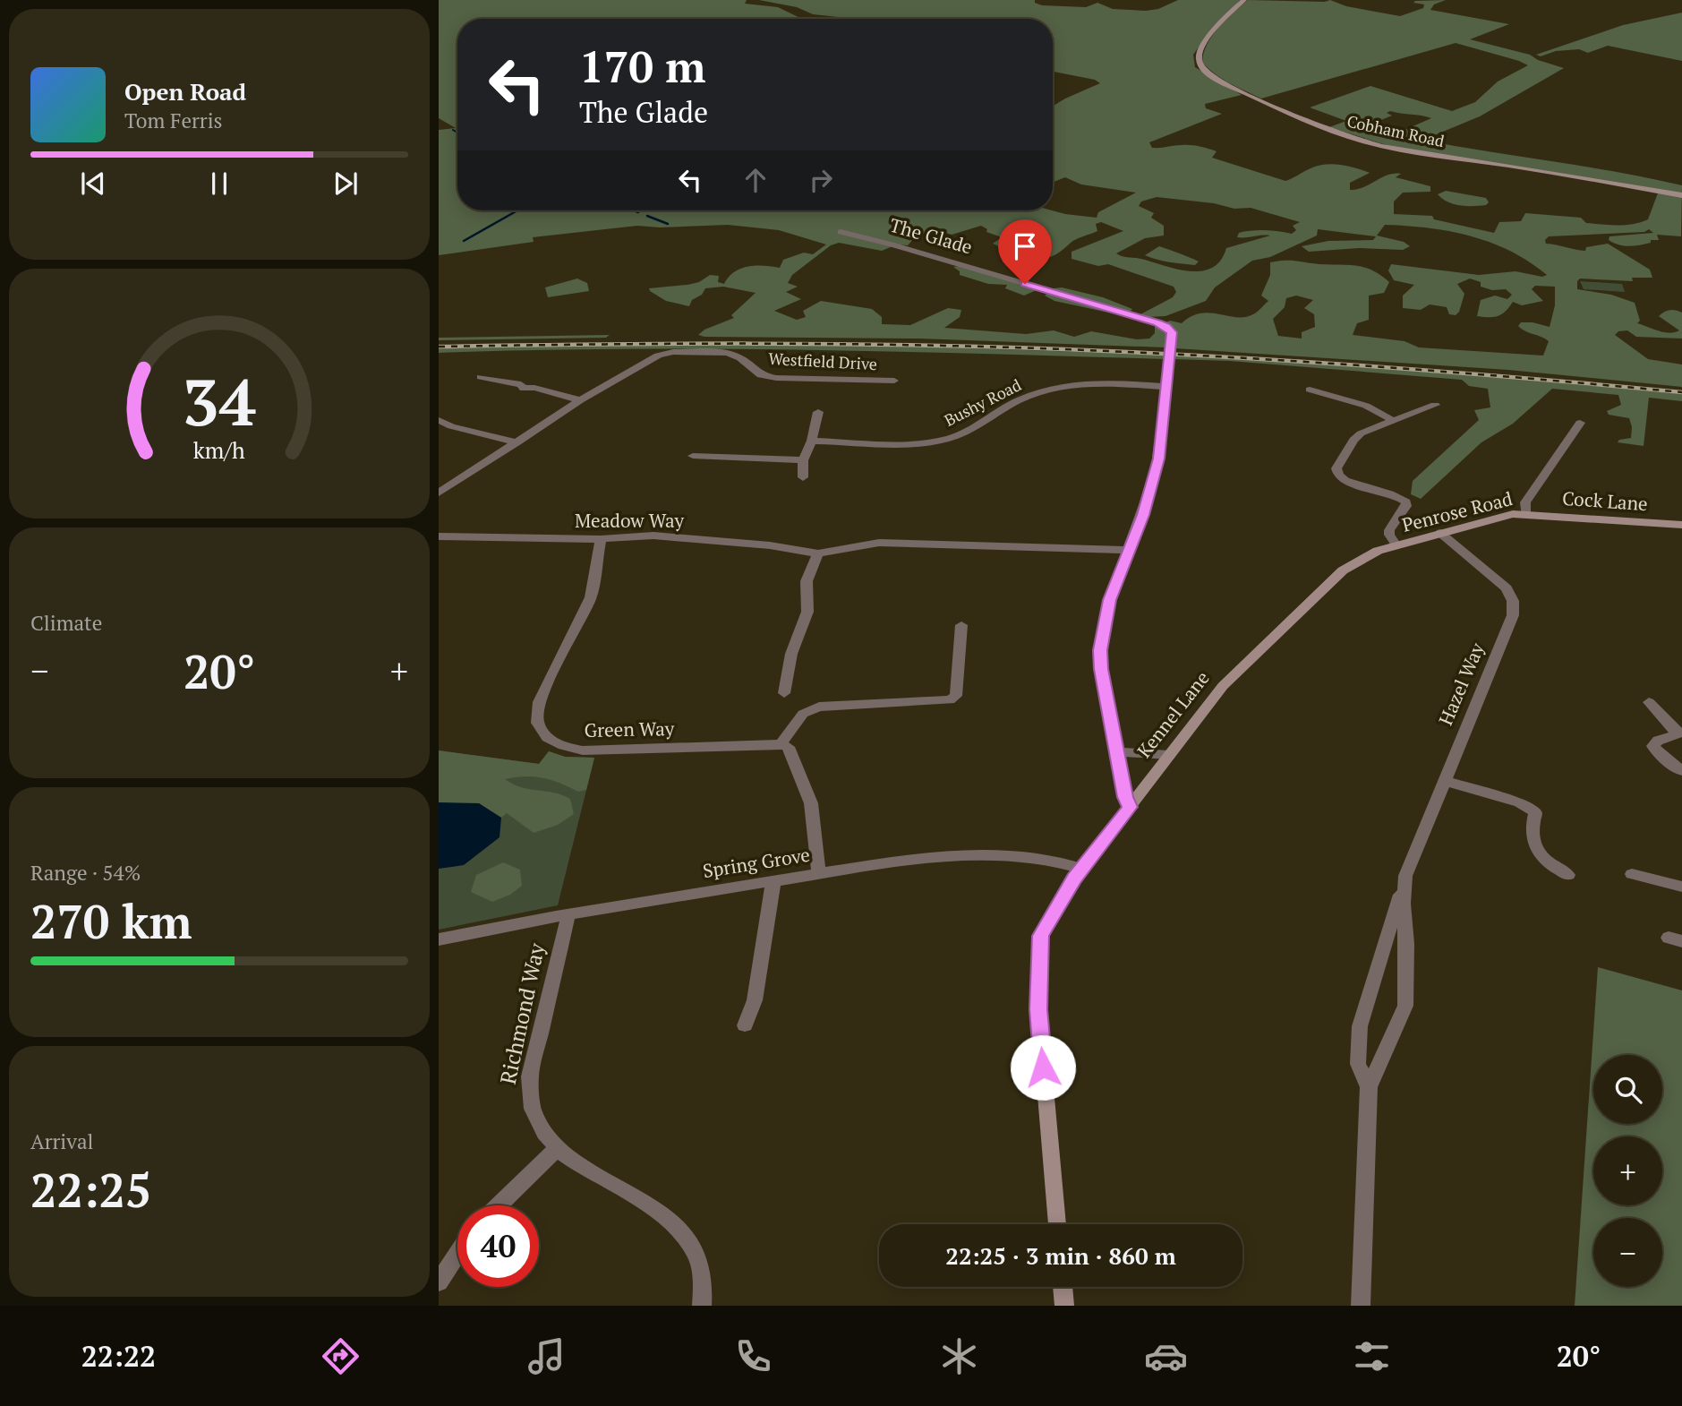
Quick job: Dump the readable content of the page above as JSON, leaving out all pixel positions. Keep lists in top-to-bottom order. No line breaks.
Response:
{"streets":{"street":["Cobham Road","The Glade","Westfield Drive","Bushy Road","Cock Lane","Penrose Road","Meadow Way","Hazel Way","Kennel Lane","Green Way","Spring Grove","Richmond Way"]},"crossings":[["The Glade","Bushy Road"],["The Glade","Meadow Way"],["The Glade","Kennel Lane"],["Cock Lane","Penrose Road"],["Penrose Road","Hazel Way"],["Penrose Road","Kennel Lane"],["Meadow Way","Green Way"],["Kennel Lane","Spring Grove"],["Spring Grove","Richmond Way"]],"page":{"turn":["170 m","The Glade"],"song":["Open Road","Tom Ferris"],"tile":["Climate",["Range · 54%","270 km"],["Arrival","22:25"]],"heat":["−","20°","+"],"map_buttons":["+","−"],"limit":"40","trip":"22:25 · 3 min · 860 m","tabs":["22:22","20°"],"gauge":["34","km/h"]}}
